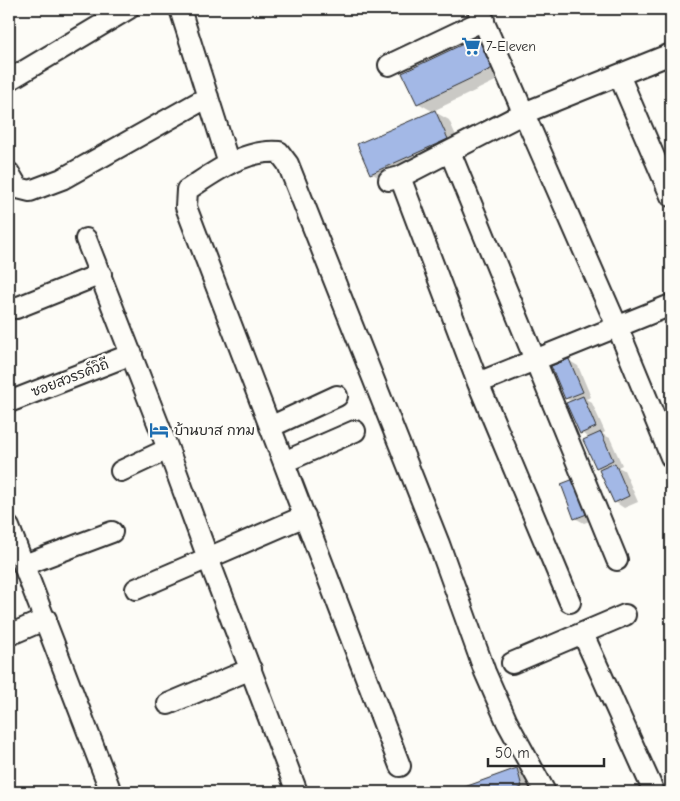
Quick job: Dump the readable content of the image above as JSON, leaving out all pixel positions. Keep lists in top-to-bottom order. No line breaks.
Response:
{"streets":{"street":["ซอยสวรรค์วิถี"]},"places":{"supermarket":["7-Eleven"],"hotel":["บ้านบาส กทม"]},"scale_bar":"50 m"}
